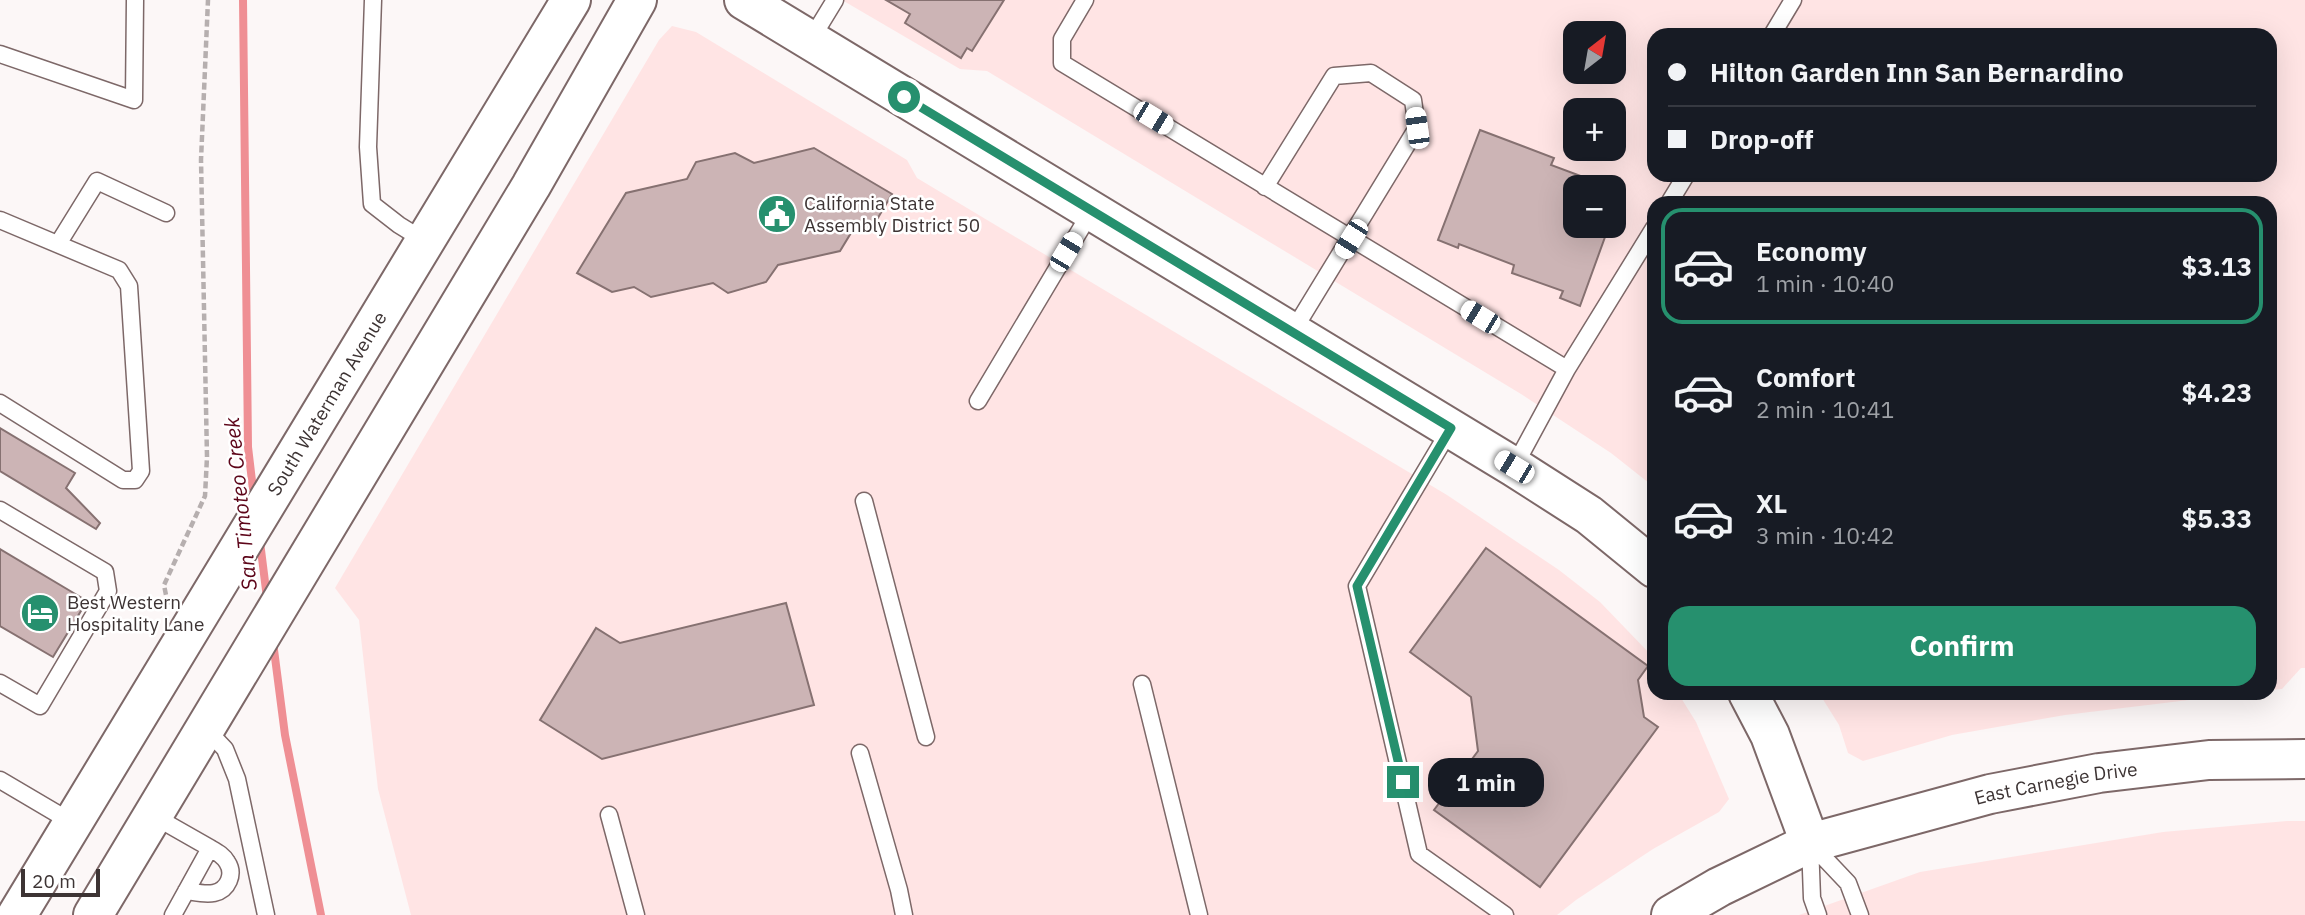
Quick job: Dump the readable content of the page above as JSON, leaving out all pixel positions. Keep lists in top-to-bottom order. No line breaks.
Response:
{"streets":{"main road":["South Waterman Avenue","East Carnegie Drive"]},"water":["San Timoteo Creek"],"places":{"public building":["California State Assembly District 50"],"hotel":["Best Western Hospitality Lane"]},"scale_bar":"20 m","north":"top right","page":{"map_buttons":["+","−"],"banner":["Hilton Garden Inn San Bernardino","Drop-off"],"list":[{"name":"Economy","note":"1 min · 10:40","value":"$3.13"},{"name":"Comfort","note":"2 min · 10:41","value":"$4.23"},{"name":"XL","note":"3 min · 10:42","value":"$5.33"}],"buttons":"Confirm","bubble":"1 min","scale":"20 m"}}
